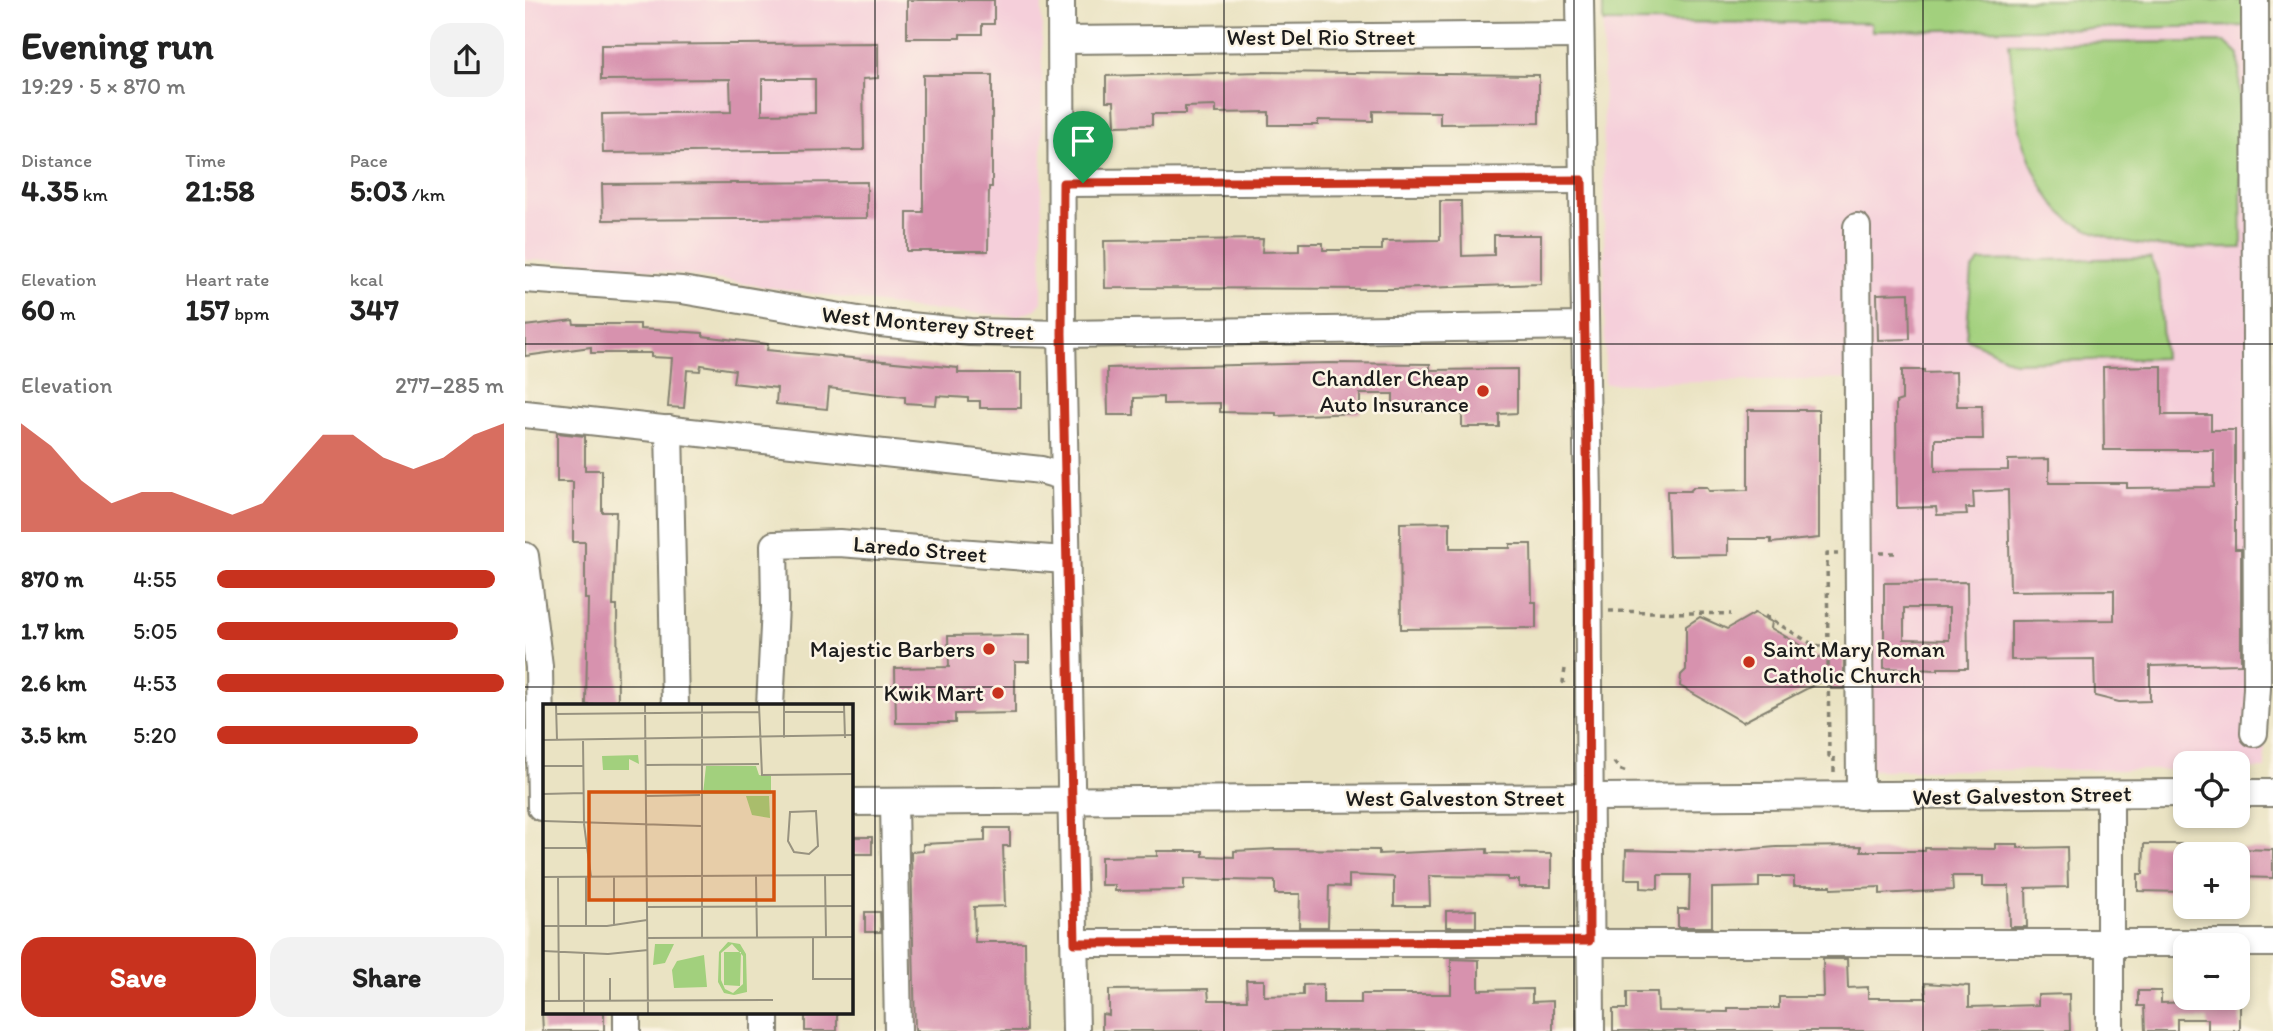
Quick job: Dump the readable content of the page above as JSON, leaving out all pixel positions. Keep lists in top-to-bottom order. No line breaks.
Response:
{"streets":{"street":["West Del Rio Street","West Monterey Street","Laredo Street","West Galveston Street"]},"places":["Chandler Cheap Auto Insurance","Majestic Barbers","Saint Mary Roman Catholic Church","Kwik Mart"],"page":{"heading":["Evening run","19:29 · 5 × 870 m"],"stats":[["Distance","4.35 km"],["Time","21:58"],["Pace","5:03 /km"],["Elevation","60 m"],["Heart rate","157 bpm"],["kcal","347"]],"chart":["Elevation","277–285 m"],"list":[{"name":"870 m","note":"4:55"},{"name":"1.7 km","note":"5:05"},{"name":"2.6 km","note":"4:53"},{"name":"3.5 km","note":"5:20"}],"map_buttons":["+","−"],"buttons":["Save","Share"]}}
